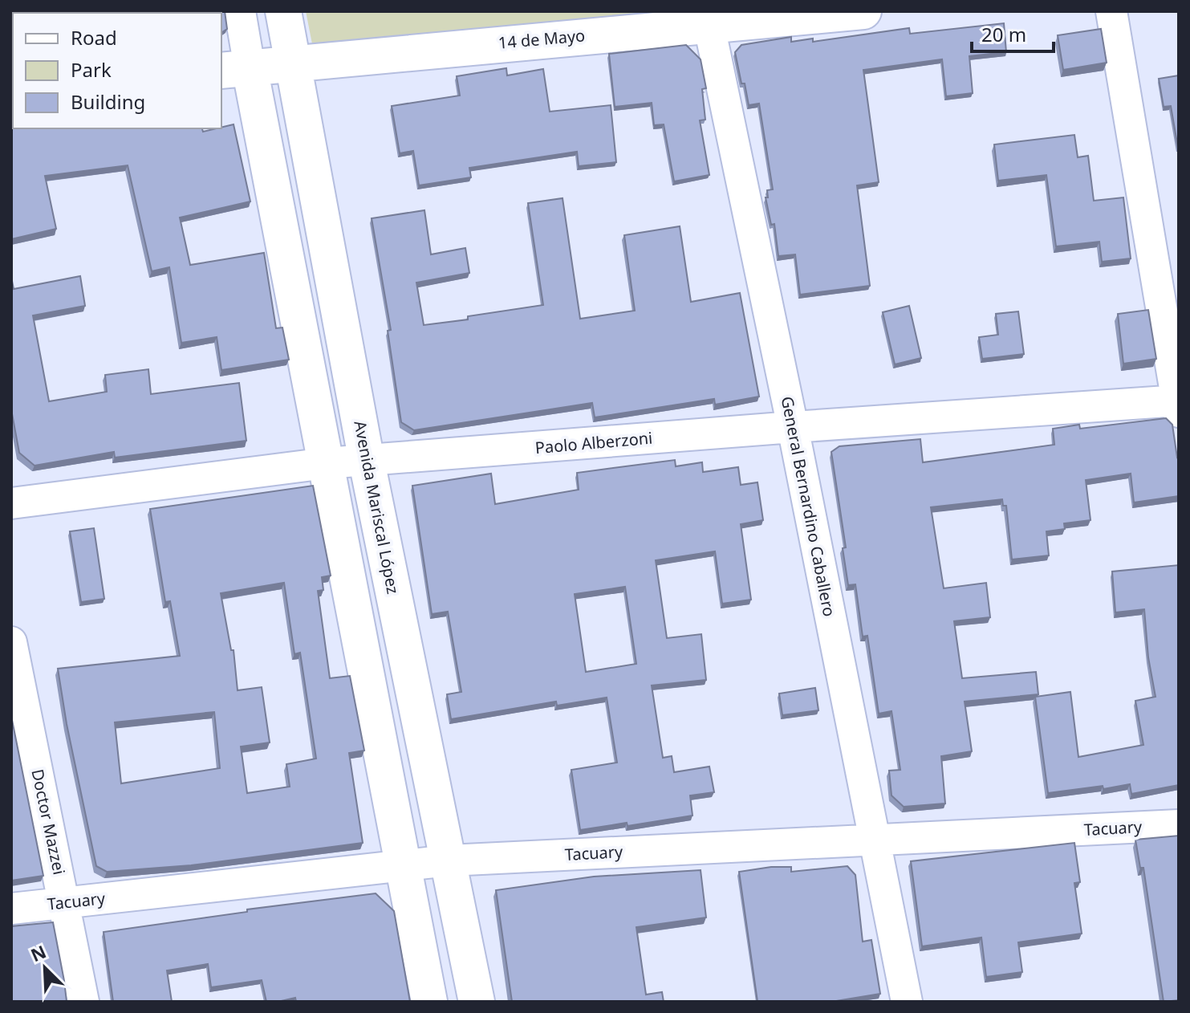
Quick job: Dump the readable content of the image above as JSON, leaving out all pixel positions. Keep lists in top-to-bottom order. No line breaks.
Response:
{"streets":{"main road":["14 de Mayo","Avenida Mariscal López"],"street":["Paolo Alberzoni","General Bernardino Caballero","Doctor Mazzei","Tacuary"]},"crossings":[["14 de Mayo","General Bernardino Caballero"],["14 de Mayo","Avenida Mariscal López"],["Paolo Alberzoni","General Bernardino Caballero"],["Paolo Alberzoni","Avenida Mariscal López"],["General Bernardino Caballero","Tacuary"],["Avenida Mariscal López","Tacuary"],["Doctor Mazzei","Tacuary"]],"legend":["Road","Park","Building"],"scale_bar":"20 m","north":"top left"}
